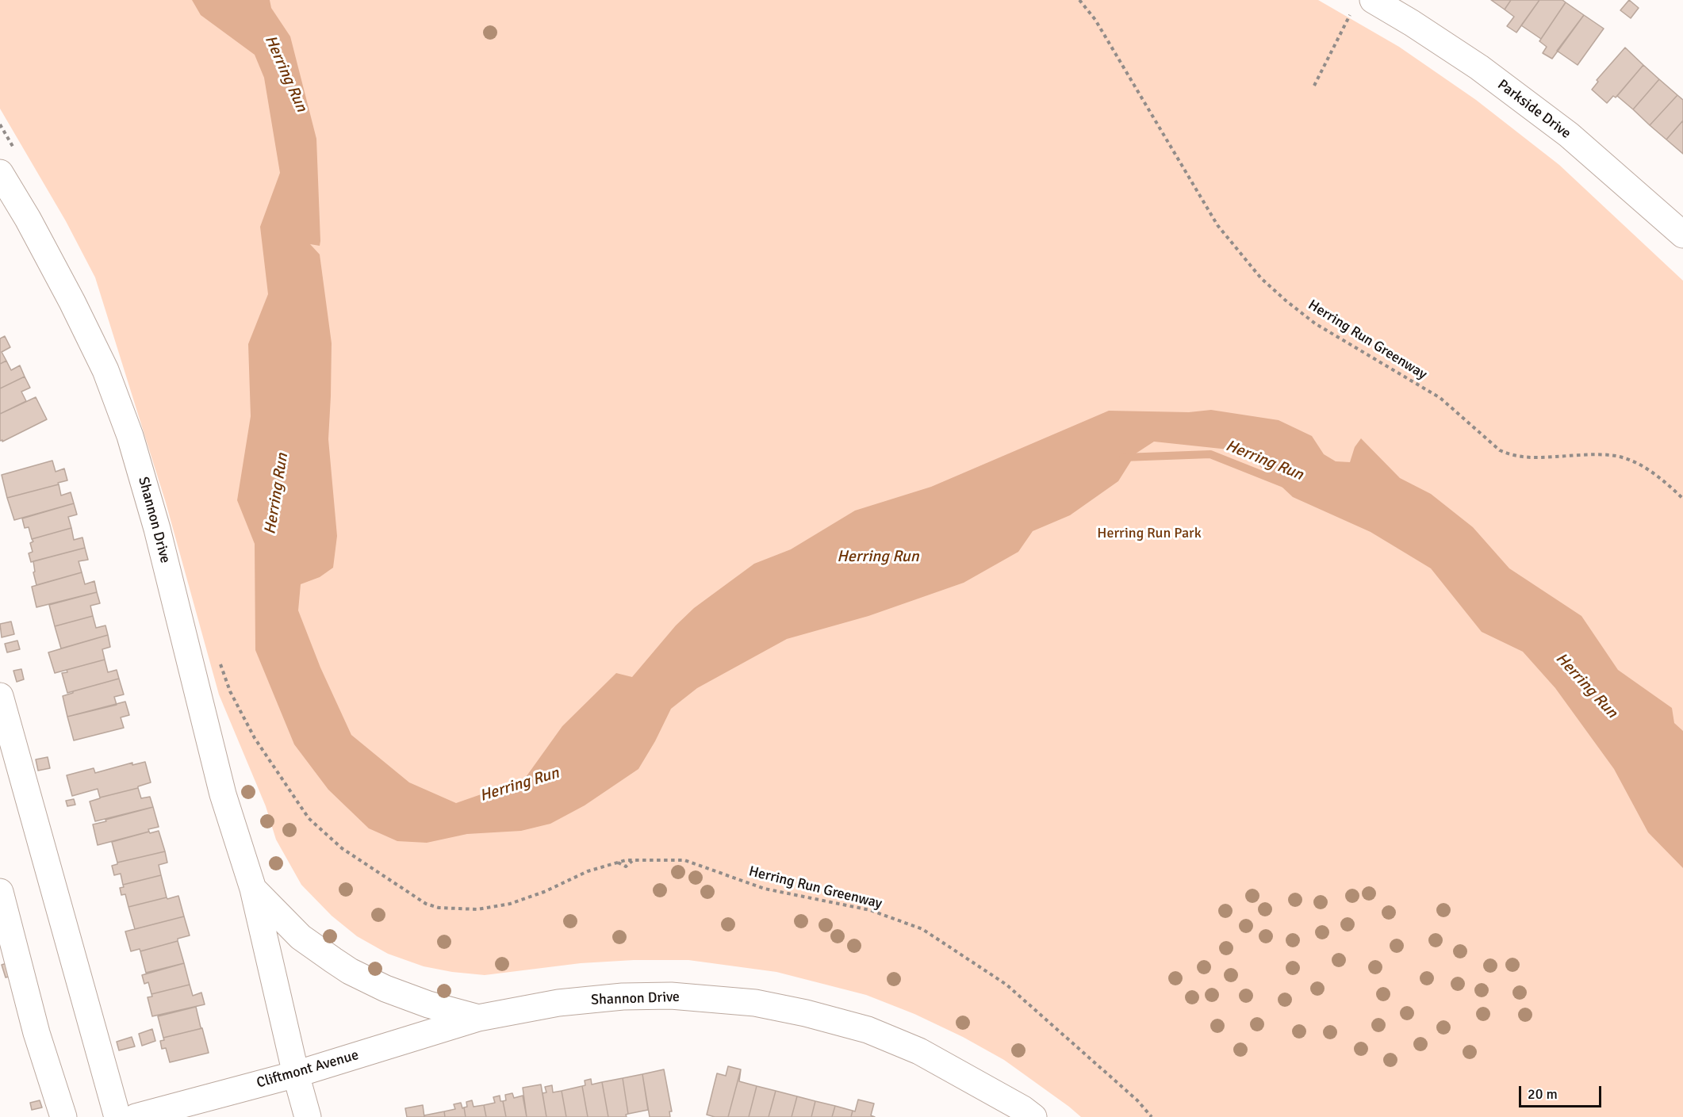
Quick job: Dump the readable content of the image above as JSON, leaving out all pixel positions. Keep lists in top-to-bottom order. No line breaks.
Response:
{"streets":{"street":["Parkside Drive","Shannon Drive","Cliftmont Avenue"],"path":["Herring Run Greenway"]},"crossings":[["Shannon Drive","Cliftmont Avenue"]],"water":["Herring Run"],"parks":["Herring Run Park"],"scale_bar":"20 m"}
